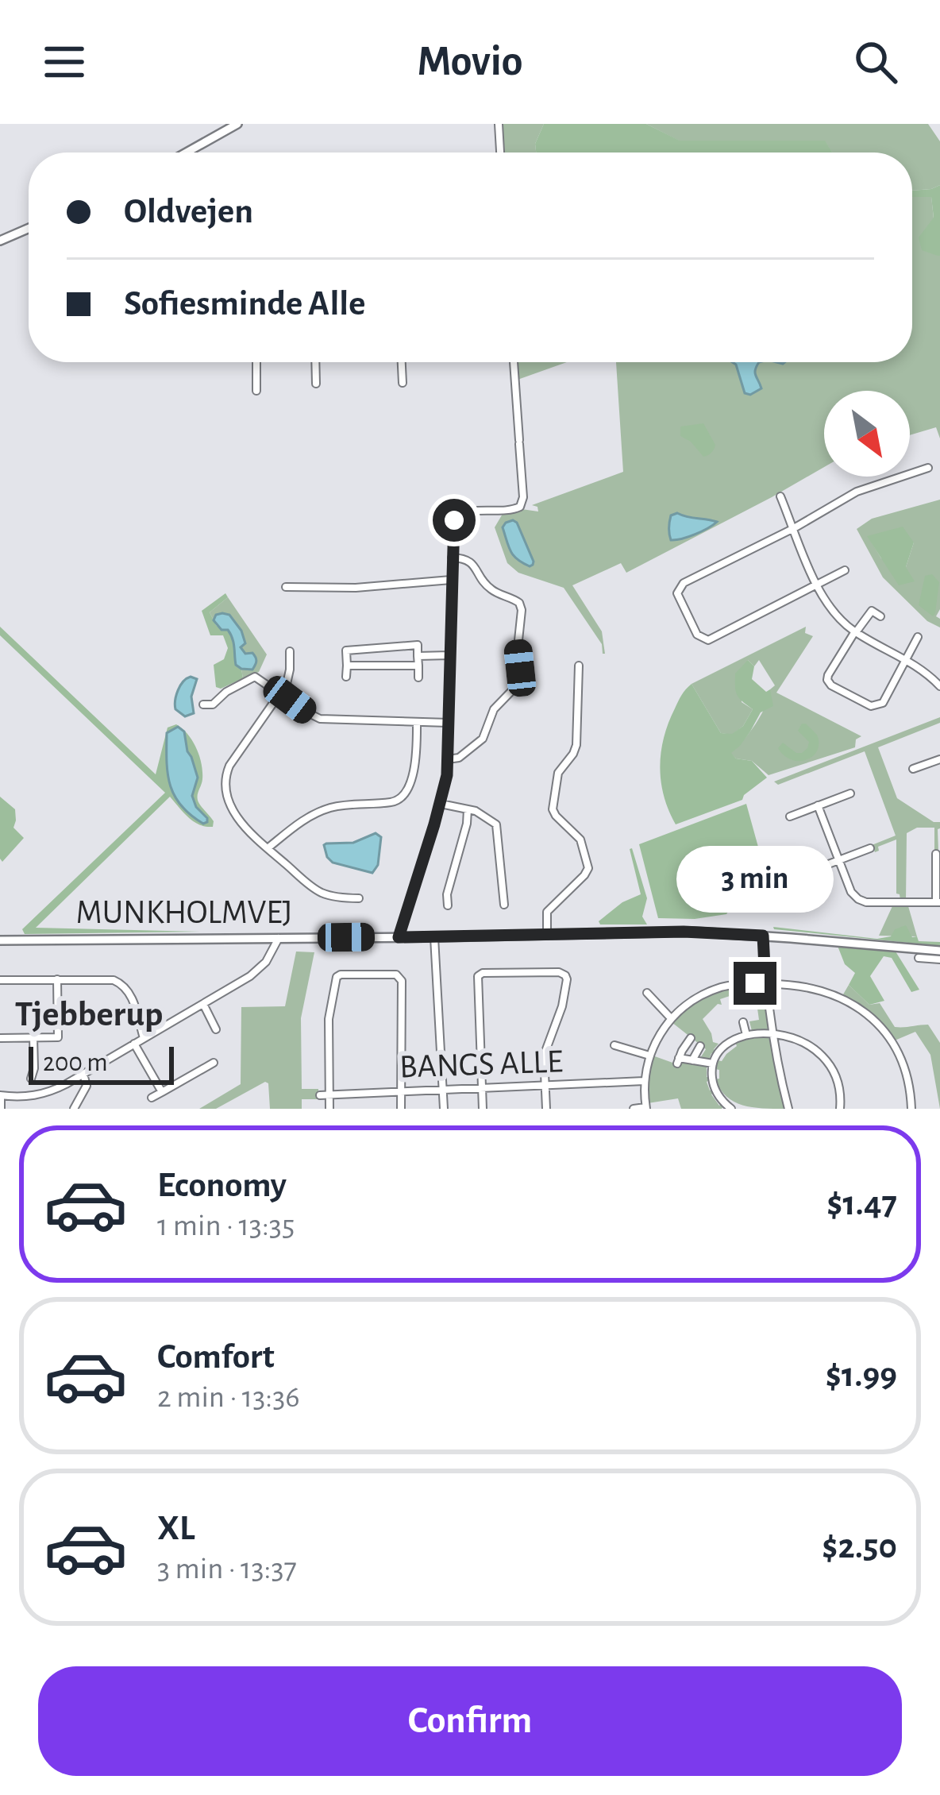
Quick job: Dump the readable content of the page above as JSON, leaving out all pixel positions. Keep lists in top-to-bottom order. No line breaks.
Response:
{"streets":{"street":["MUNKHOLMVEJ","BANGS ALLE"]},"districts":["Tjebberup"],"scale_bar":"200 m","north":"bottom right","page":{"header":"Movio","banner":["Oldvejen","Sofiesminde Alle"],"bubble":"3 min","scale":"200 m","list":[{"name":"Economy","note":"1 min · 13:35","value":"$1.47"},{"name":"Comfort","note":"2 min · 13:36","value":"$1.99"},{"name":"XL","note":"3 min · 13:37","value":"$2.50"}],"buttons":"Confirm"}}
